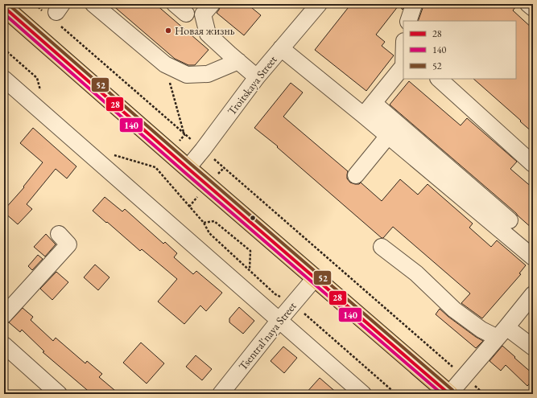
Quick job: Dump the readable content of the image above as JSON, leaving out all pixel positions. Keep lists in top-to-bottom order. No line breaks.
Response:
{"streets":{"street":["Troitskaya Street","Tsentral'naya Street"]},"places":["Новая жизнь"],"lines":["transit line 52","transit line 28","transit line 140"],"legend":["28","140","52"]}
